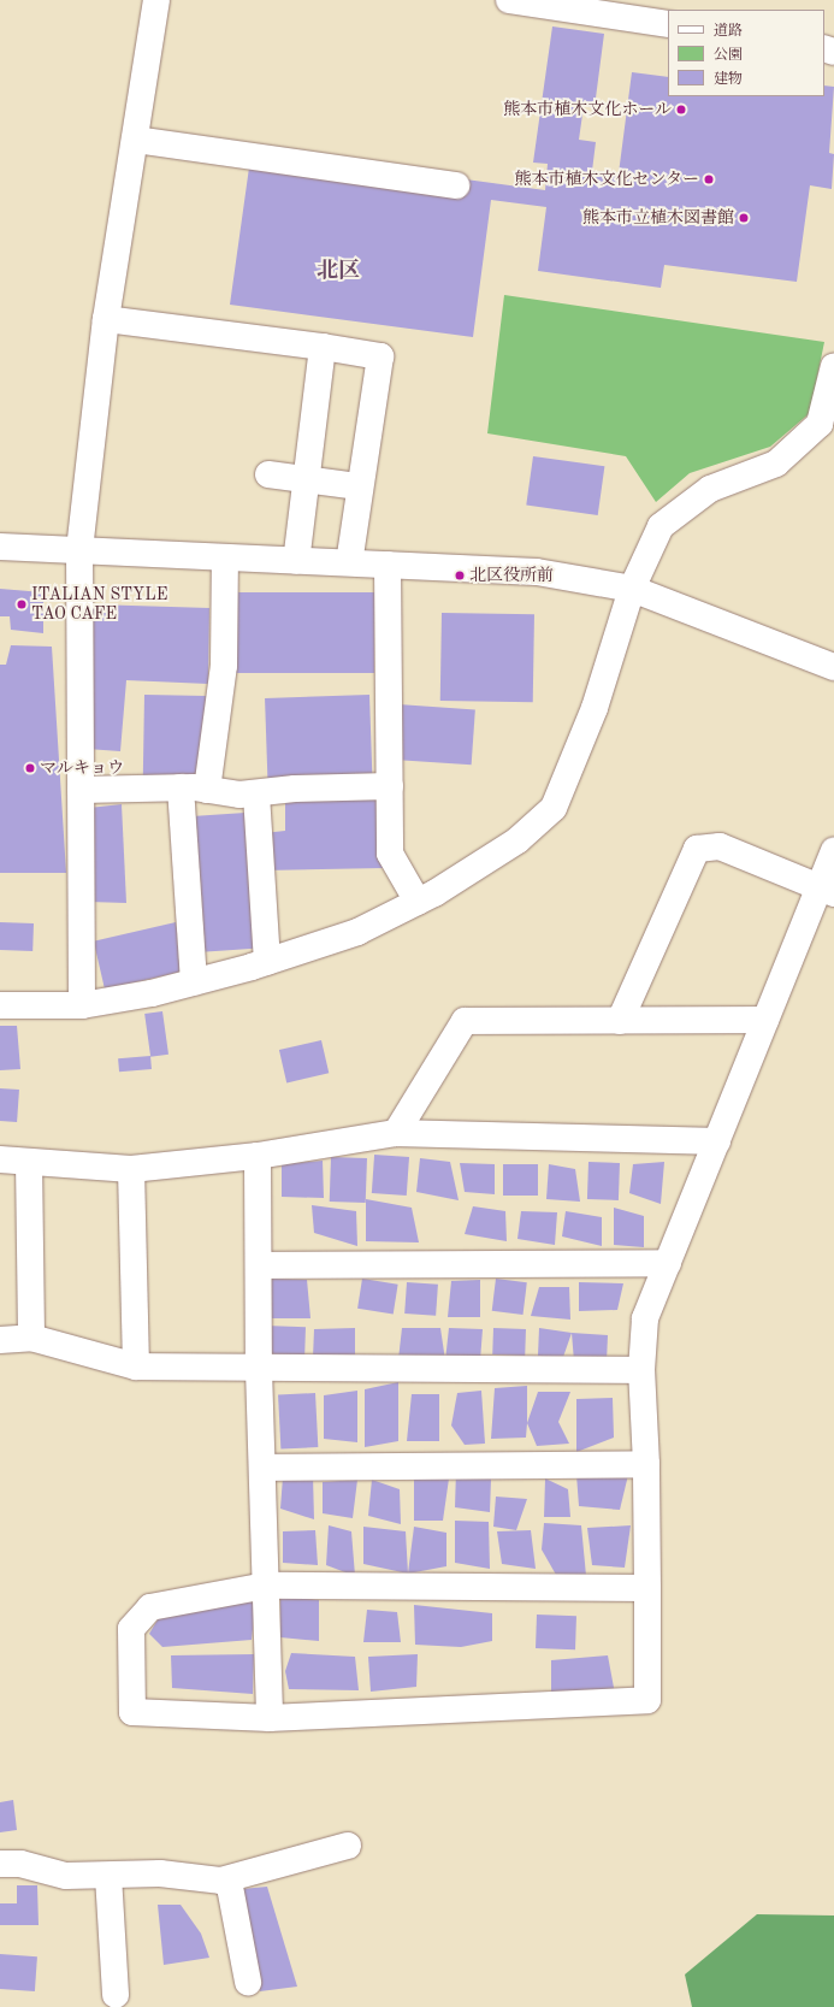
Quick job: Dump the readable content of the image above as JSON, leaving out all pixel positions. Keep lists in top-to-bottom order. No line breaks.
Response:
{"districts":["北区"],"places":["熊本市植木文化ホール","熊本市植木文化センター","熊本市立植木図書館","北区役所前","ITALIAN STYLE TAO CAFE","マルキョウ"],"legend":["道路","公園","建物"]}
